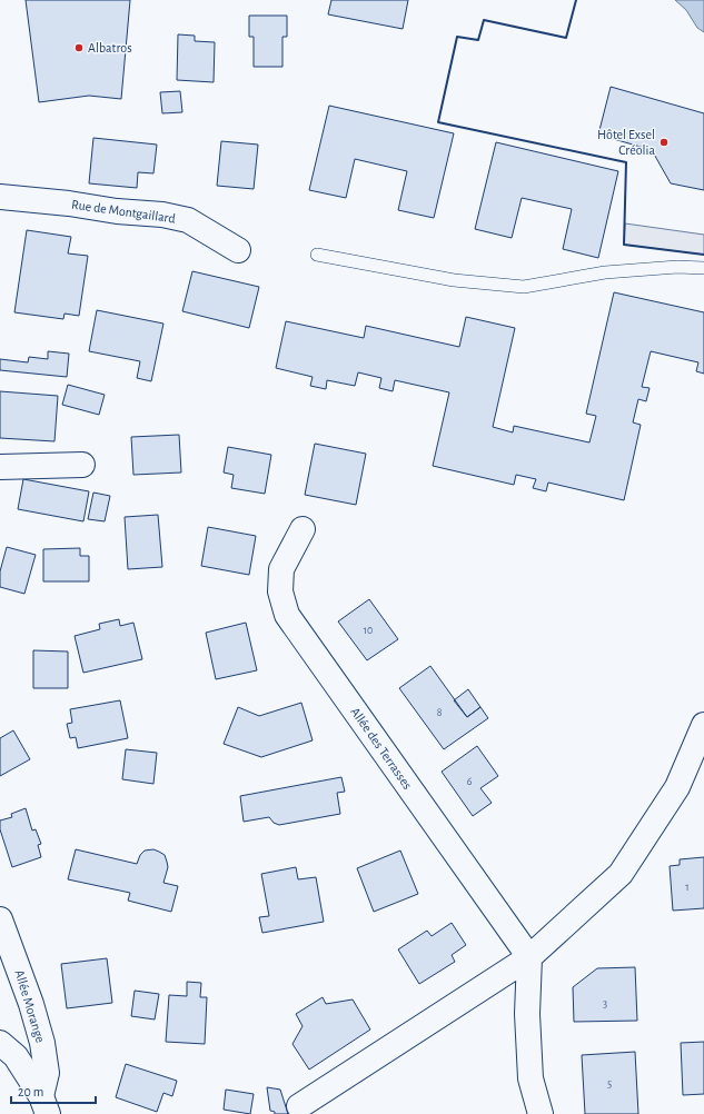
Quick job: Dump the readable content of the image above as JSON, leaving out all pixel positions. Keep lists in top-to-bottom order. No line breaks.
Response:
{"streets":{"street":["Rue de Montgaillard","Allée des Terrasses","Allée Morange"]},"places":["Albatros","Hôtel Exsel Créolia"],"house_numbers":["10","8","6","1","3","5"],"scale_bar":"20 m"}
